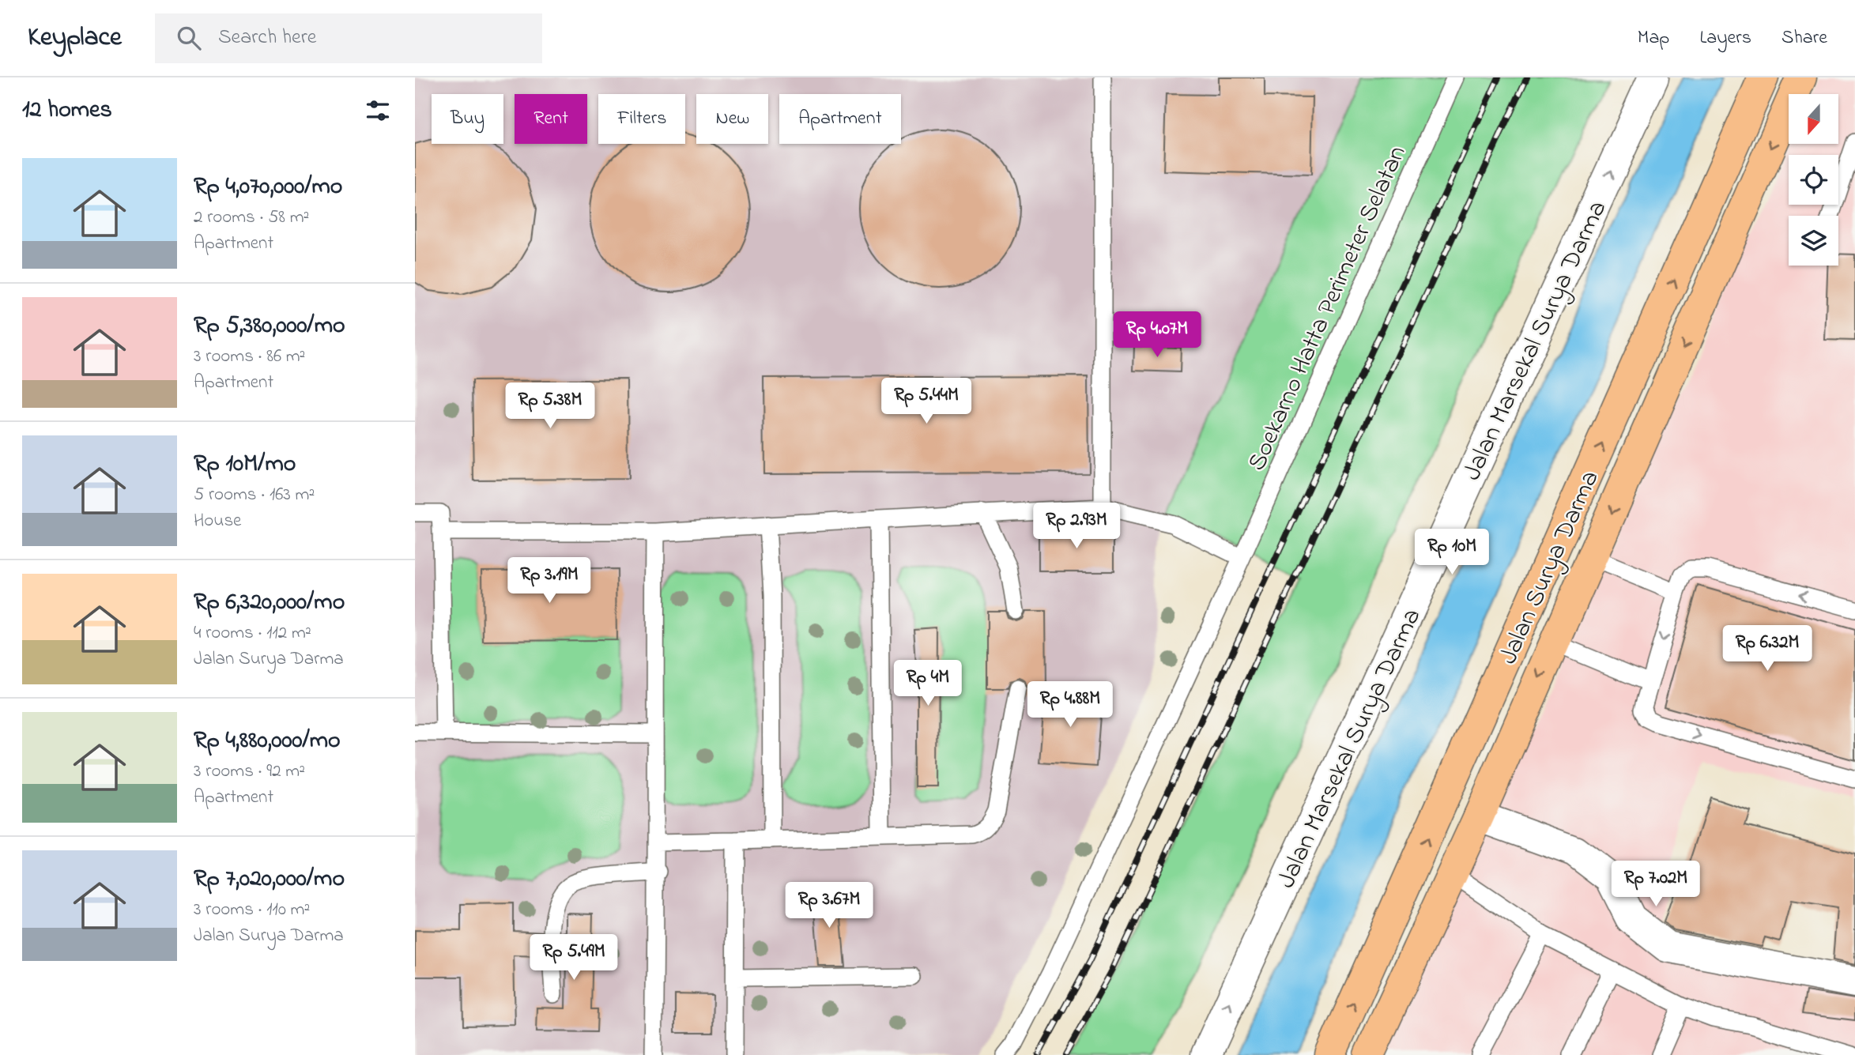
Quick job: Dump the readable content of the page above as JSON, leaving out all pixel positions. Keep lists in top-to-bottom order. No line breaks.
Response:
{"streets":{"main road":["Jalan Surya Darma"],"street":["Jalan Marsekal Surya Darma"],"lane":["Soekarno Hatta Perimeter Selatan"]},"one_way":["Jalan Marsekal Surya Darma"],"north":"bottom","page":{"header":"Keyplace","search":"Search here","nav":["Map","Layers","Share"],"heading":"12 homes","chip":["Buy","Rent","Filters","New","Apartment"],"list":[{"name":"Rp 4,070,000/mo","note":"2 rooms · 58 m² · Apartment"},{"name":"Rp 5,380,000/mo","note":"3 rooms · 86 m² · Apartment"},{"name":"Rp 10M/mo","note":"5 rooms · 163 m² · House"},{"name":"Rp 6,320,000/mo","note":"4 rooms · 112 m² · Jalan Surya Darma"},{"name":"Rp 4,880,000/mo","note":"3 rooms · 92 m² · Apartment"},{"name":"Rp 7,020,000/mo","note":"3 rooms · 110 m² · Jalan Surya Darma"}],"price":["Rp 4.07M","Rp 5.44M","Rp 5.38M","Rp 2.93M","Rp 10M","Rp 3.19M","Rp 6.32M","Rp 4M","Rp 4.88M","Rp 7.02M","Rp 3.67M","Rp 5.49M"]}}
